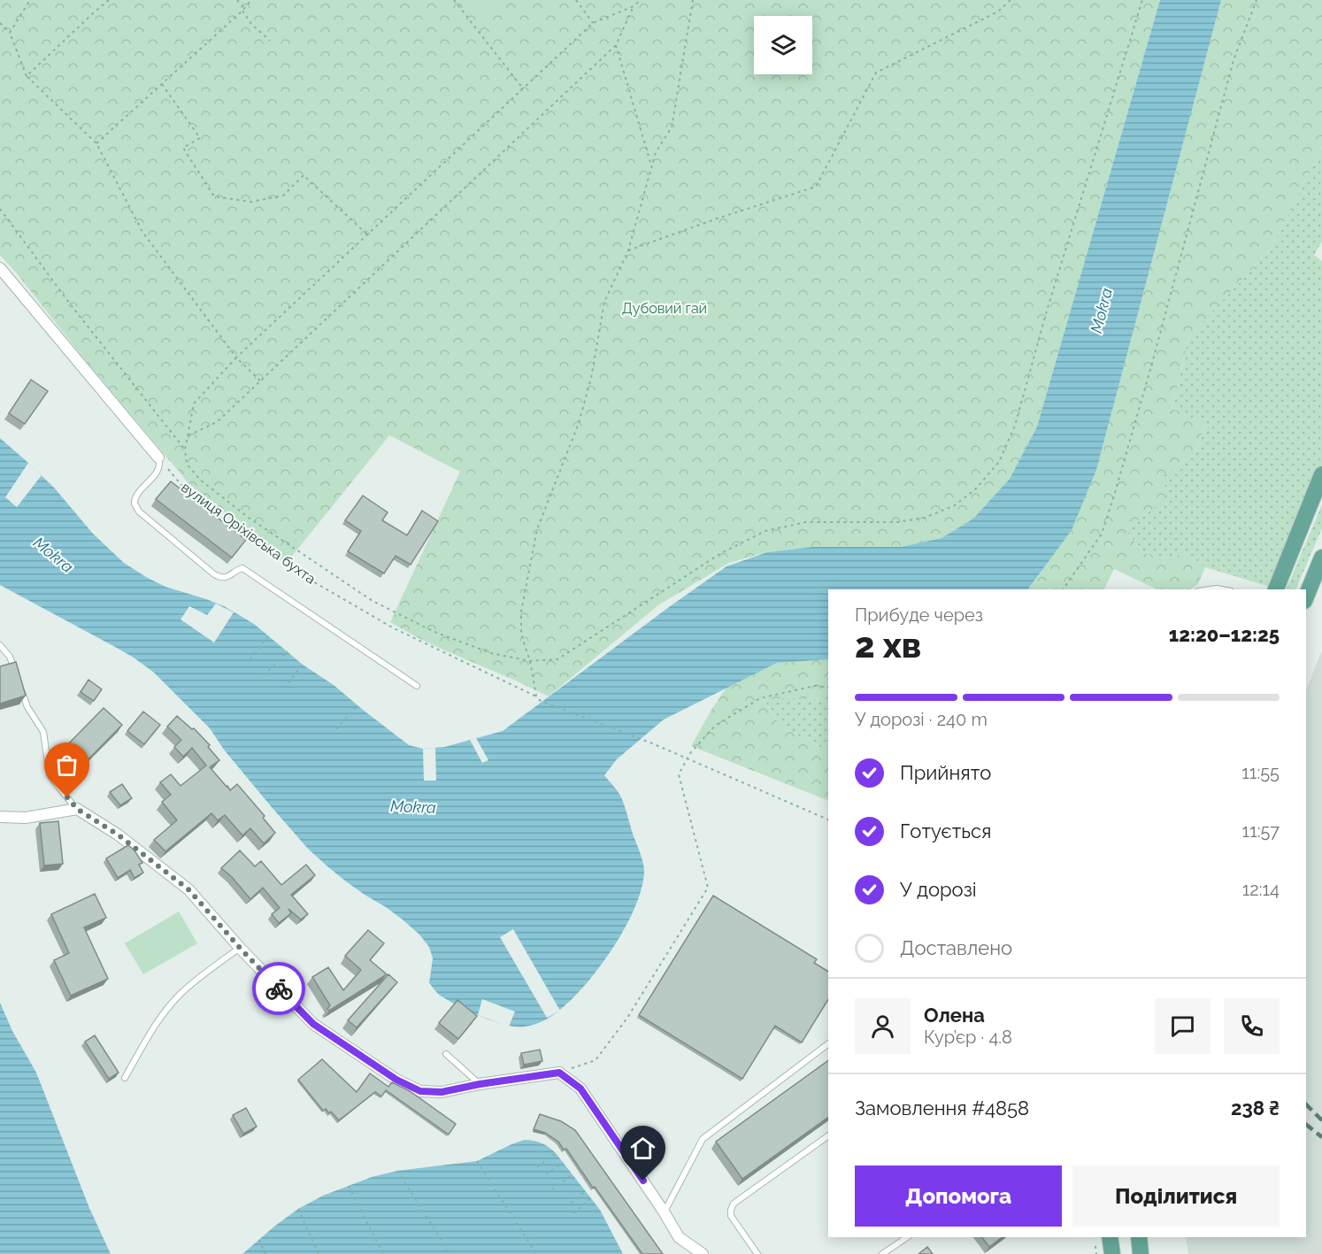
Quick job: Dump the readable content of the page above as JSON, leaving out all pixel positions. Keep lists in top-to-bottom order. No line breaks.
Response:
{"streets":{"path":["вулиця Оріхівська бухта"]},"water":["Mokra"],"parks":["Дубовий гай"],"page":{"heading":["2 хв","Прибуде через","12:20–12:25"],"panel":["Олена","Кур’єр · 4.8","Замовлення #4858","238 ₴"],"bar":"У дорозі · 240 m","list":[["Прийнято","11:55"],["Готується","11:57"],["У дорозі","12:14"],"Доставлено"],"buttons":["Допомога","Поділитися"]}}
